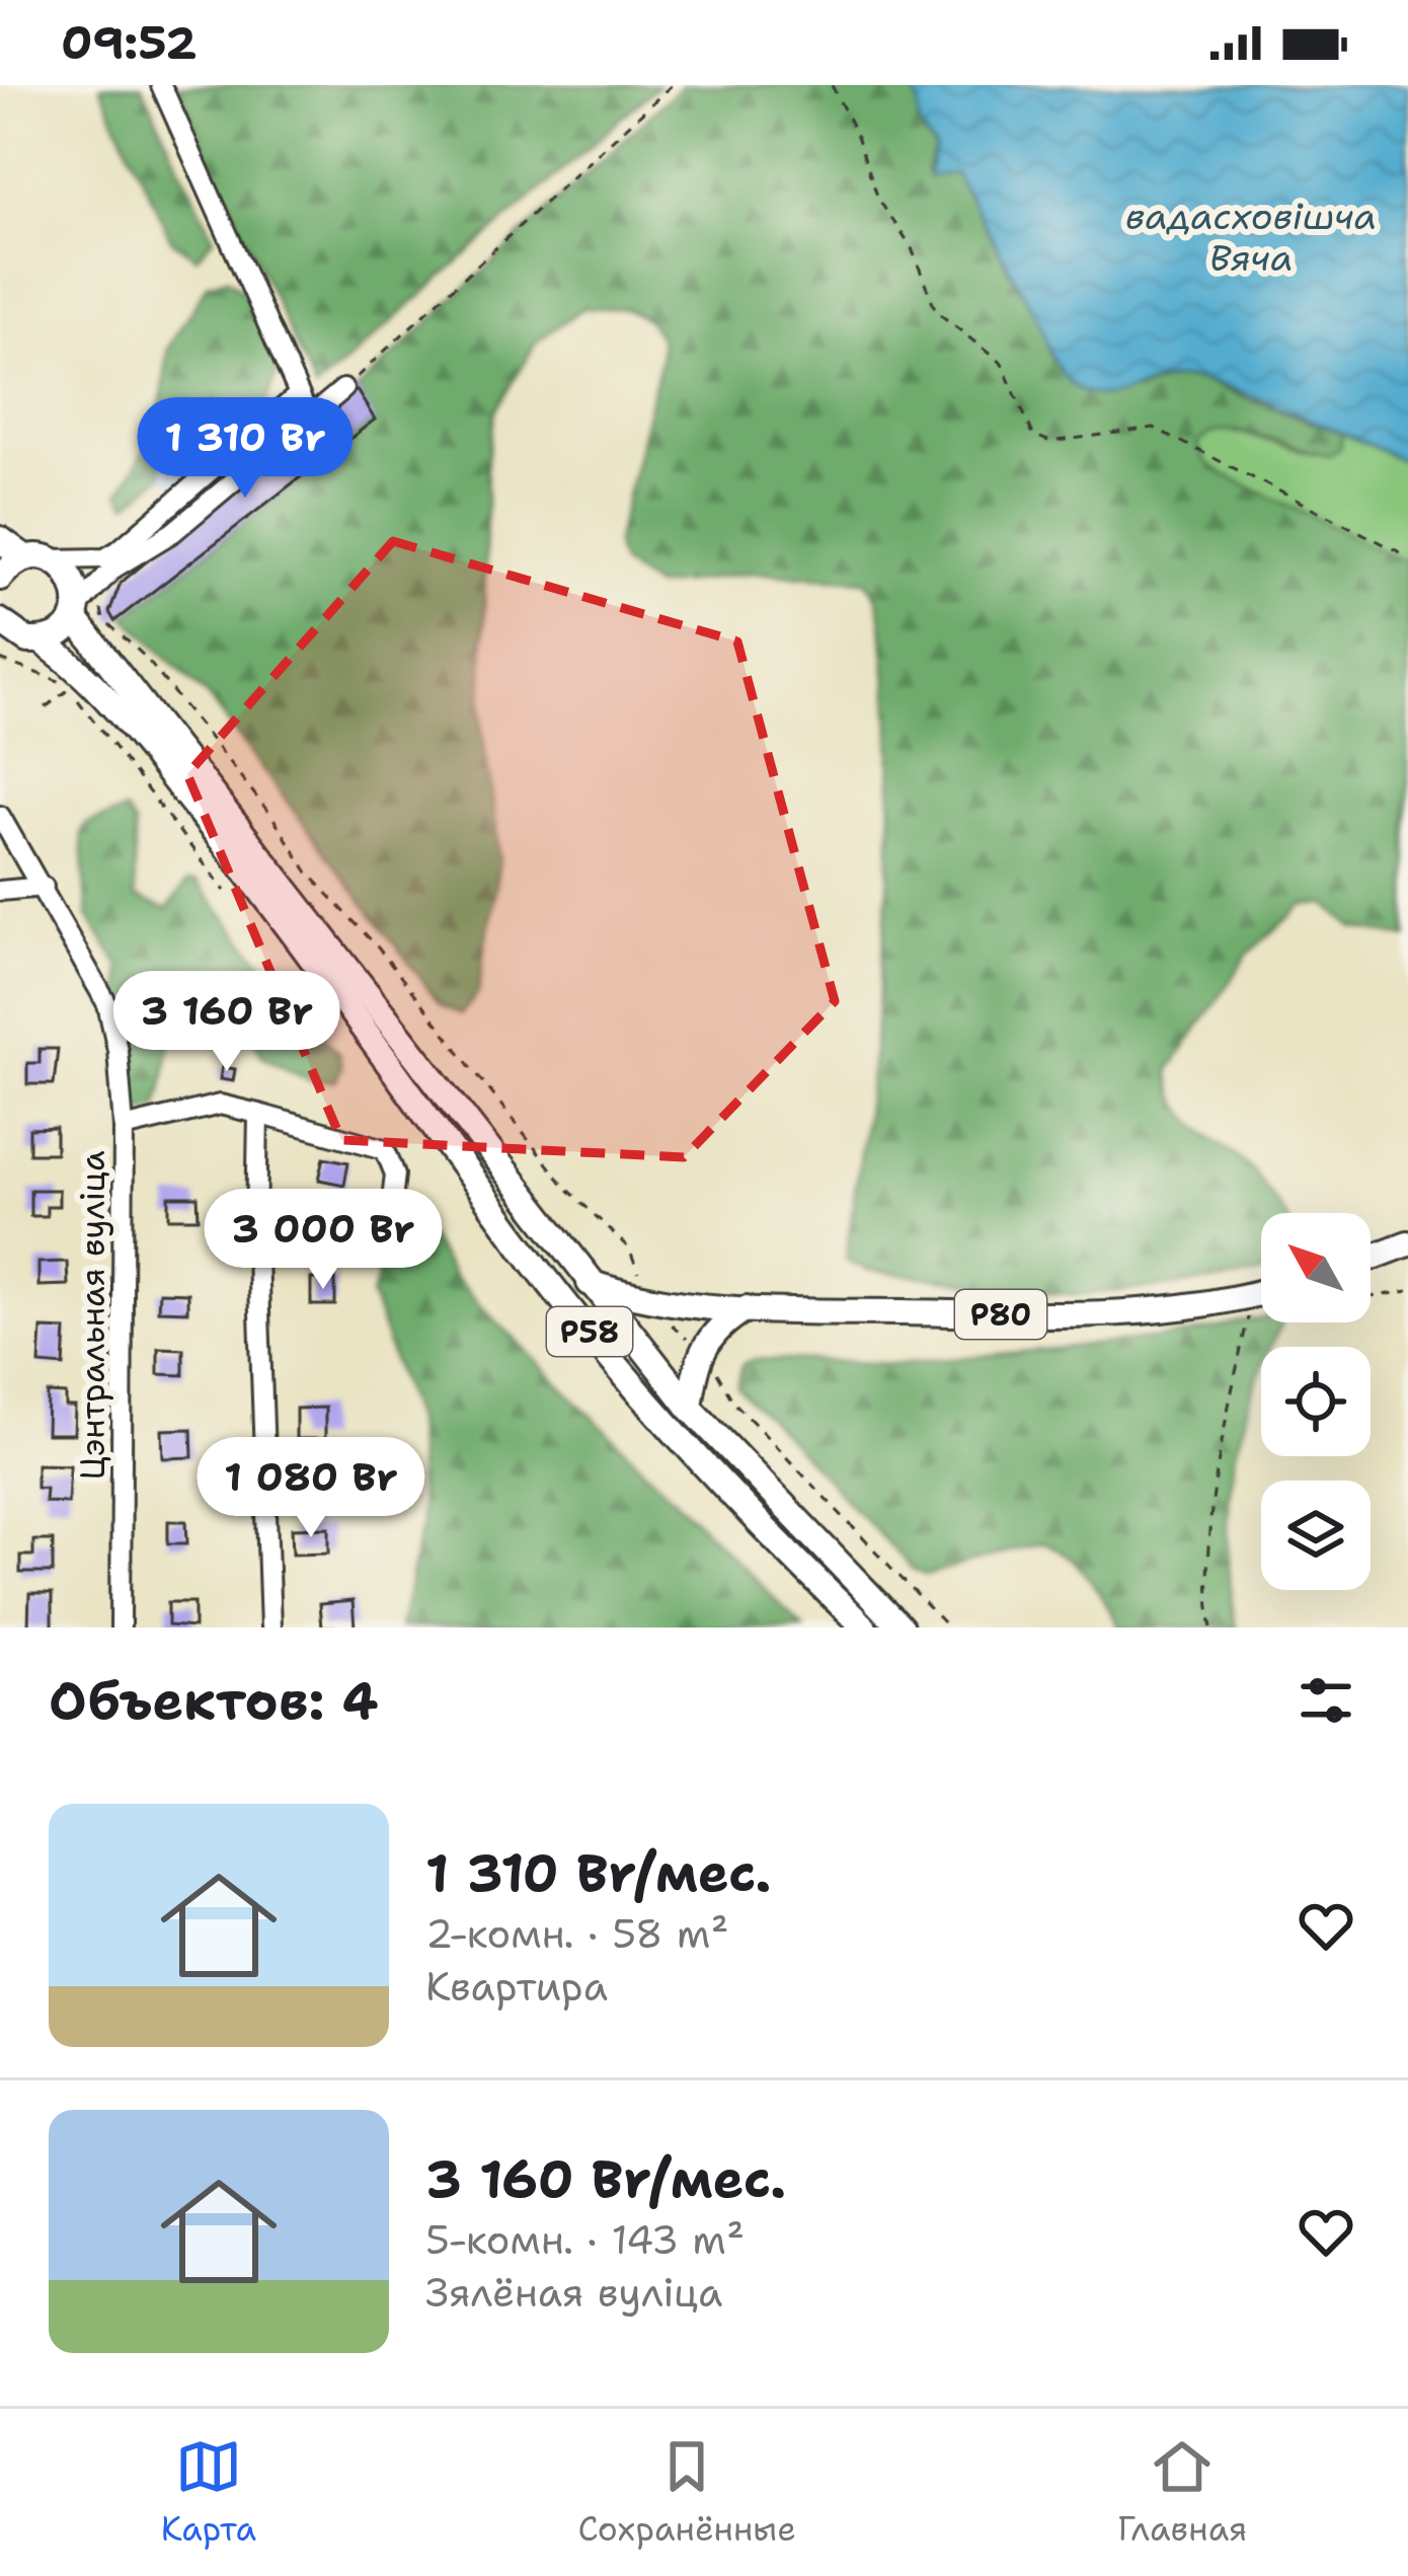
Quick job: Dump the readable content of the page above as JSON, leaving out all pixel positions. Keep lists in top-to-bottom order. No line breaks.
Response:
{"streets":{"main road":["Р80","Р58"],"street":["Цэнтральная вуліца"]},"crossings":[["Р80","Р58"]],"water":["вадасховішча Вяча"],"north":"top left","page":{"status":"09:52","price":["1 310 Br","3 160 Br","3 000 Br","1 080 Br"],"heading":"Объектов: 4","list":[{"name":"1 310 Br/мес.","note":"2-комн. · 58 m² · Квартира"},{"name":"3 160 Br/мес.","note":"5-комн. · 143 m² · Зялёная вуліца"}],"tabs":["Карта","Сохранённые","Главная"]}}
